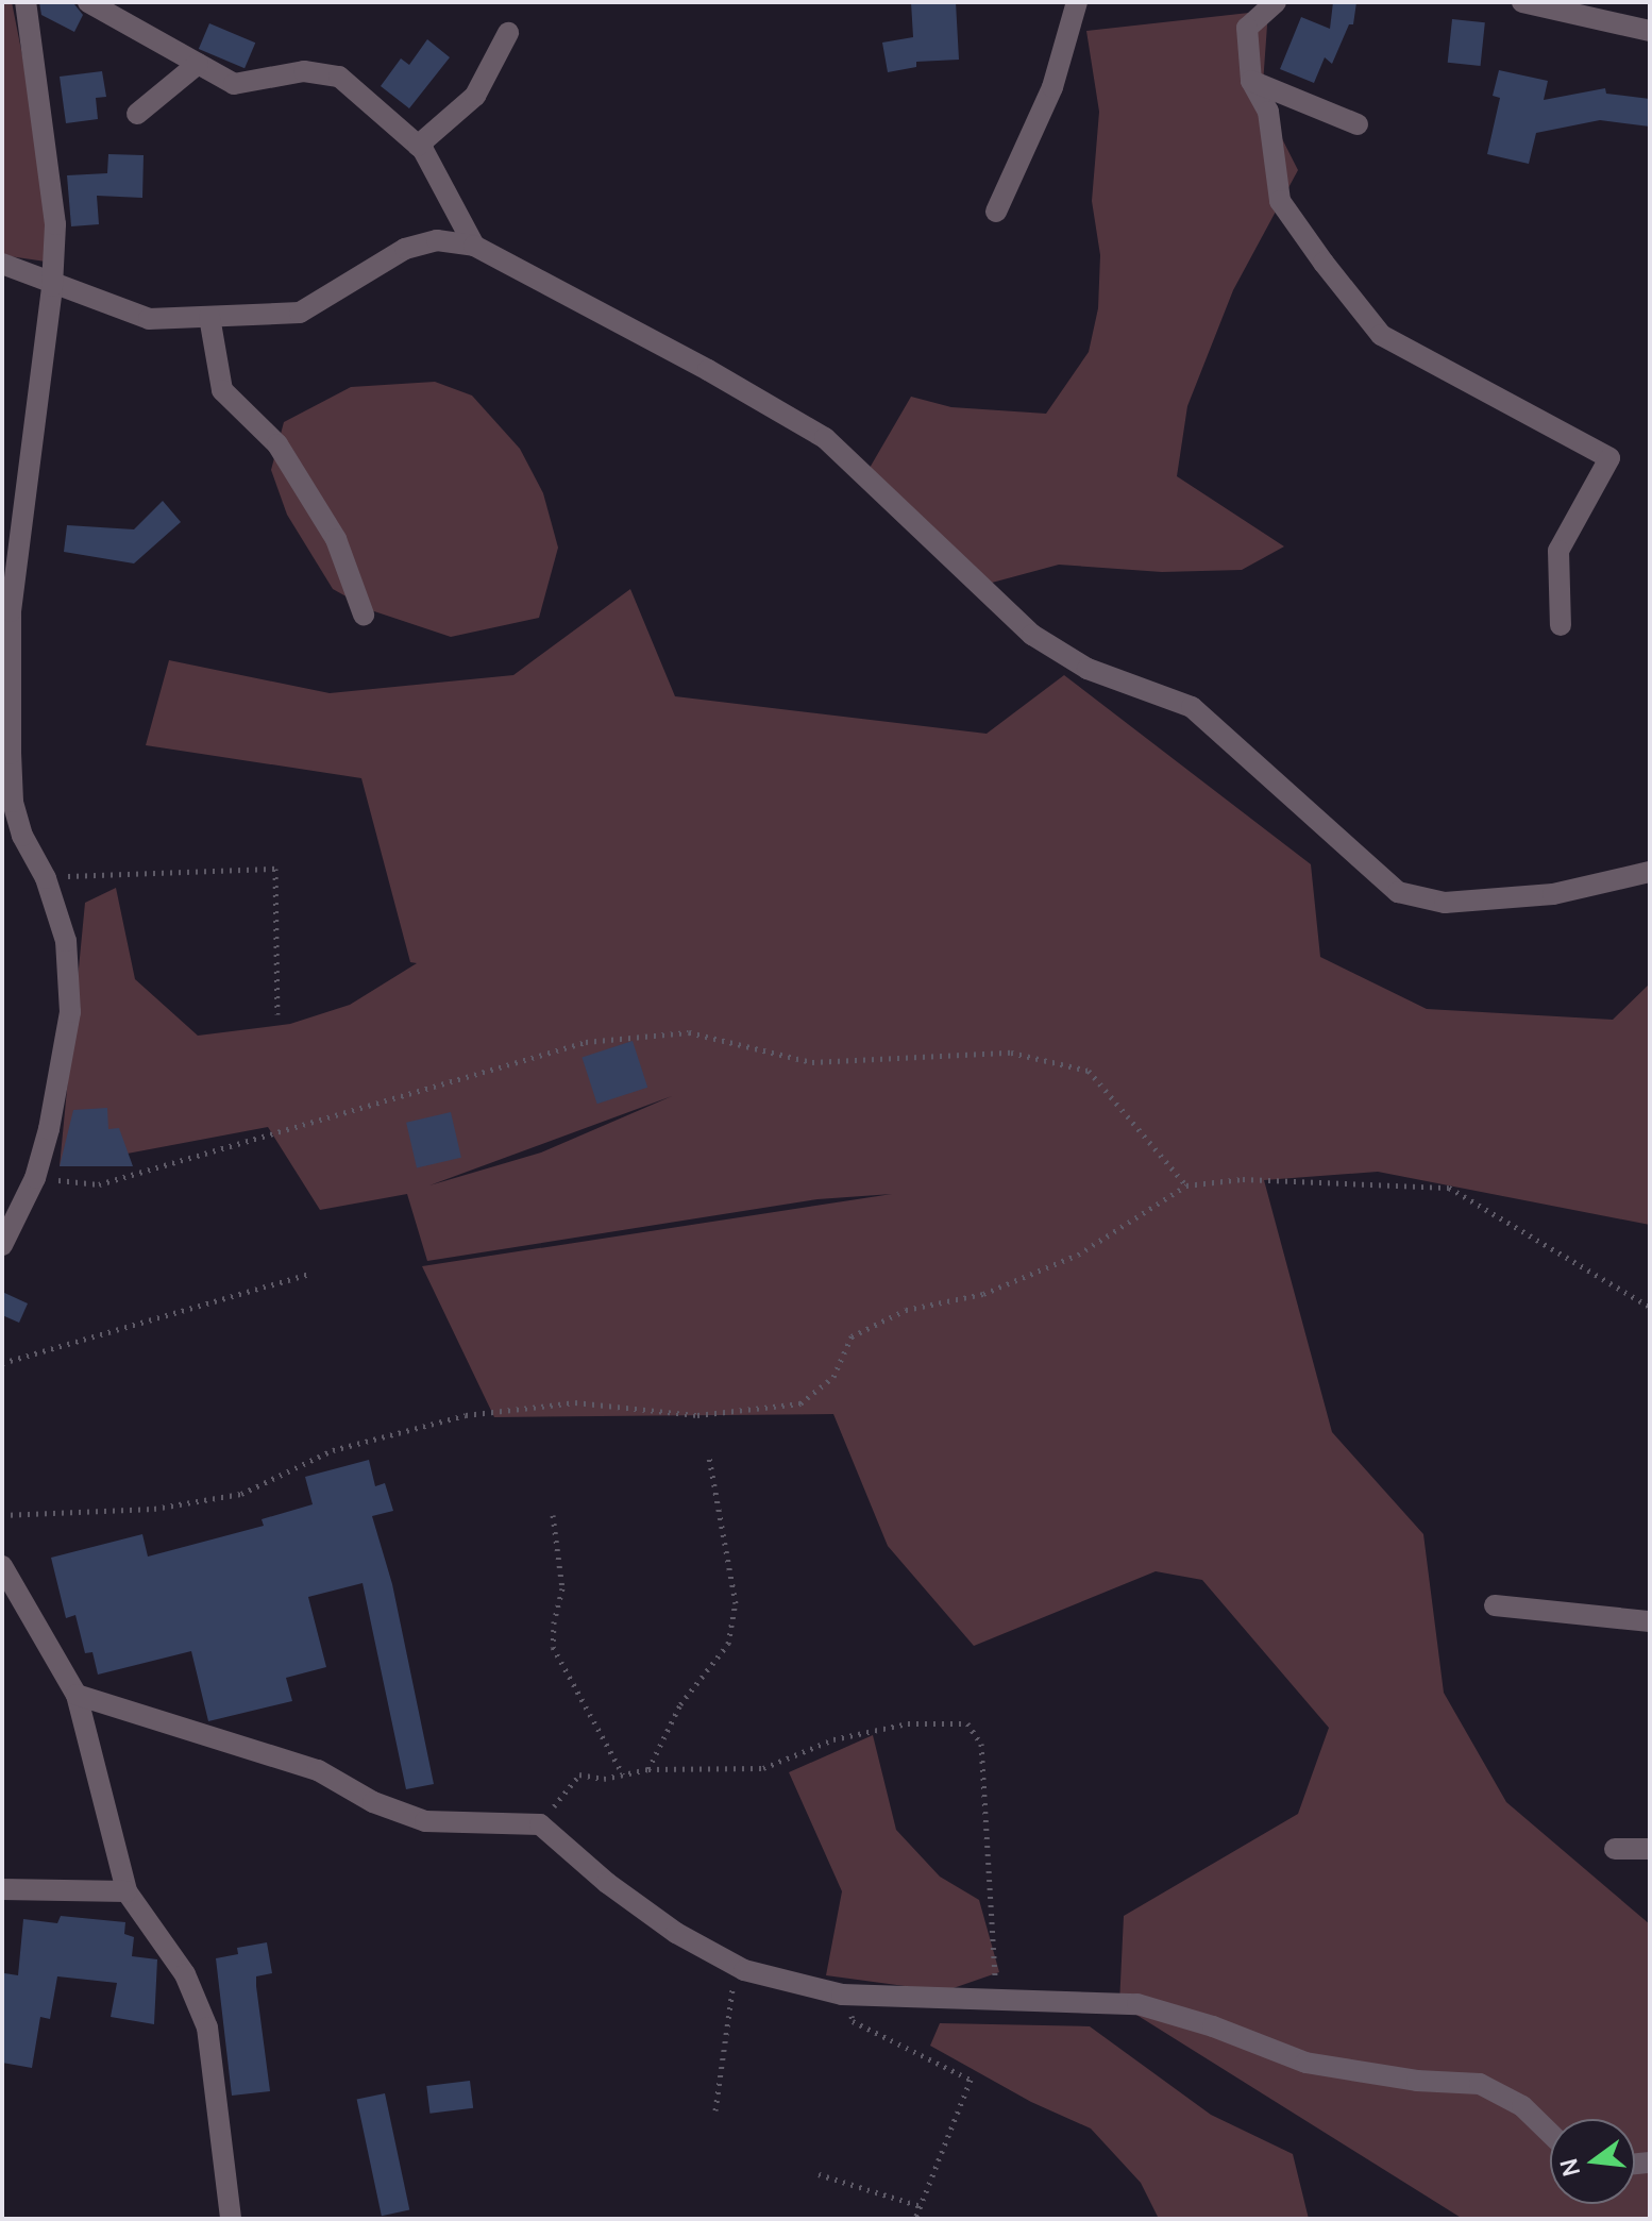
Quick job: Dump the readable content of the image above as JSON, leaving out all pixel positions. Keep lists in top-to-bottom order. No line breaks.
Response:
{"north":"left"}
